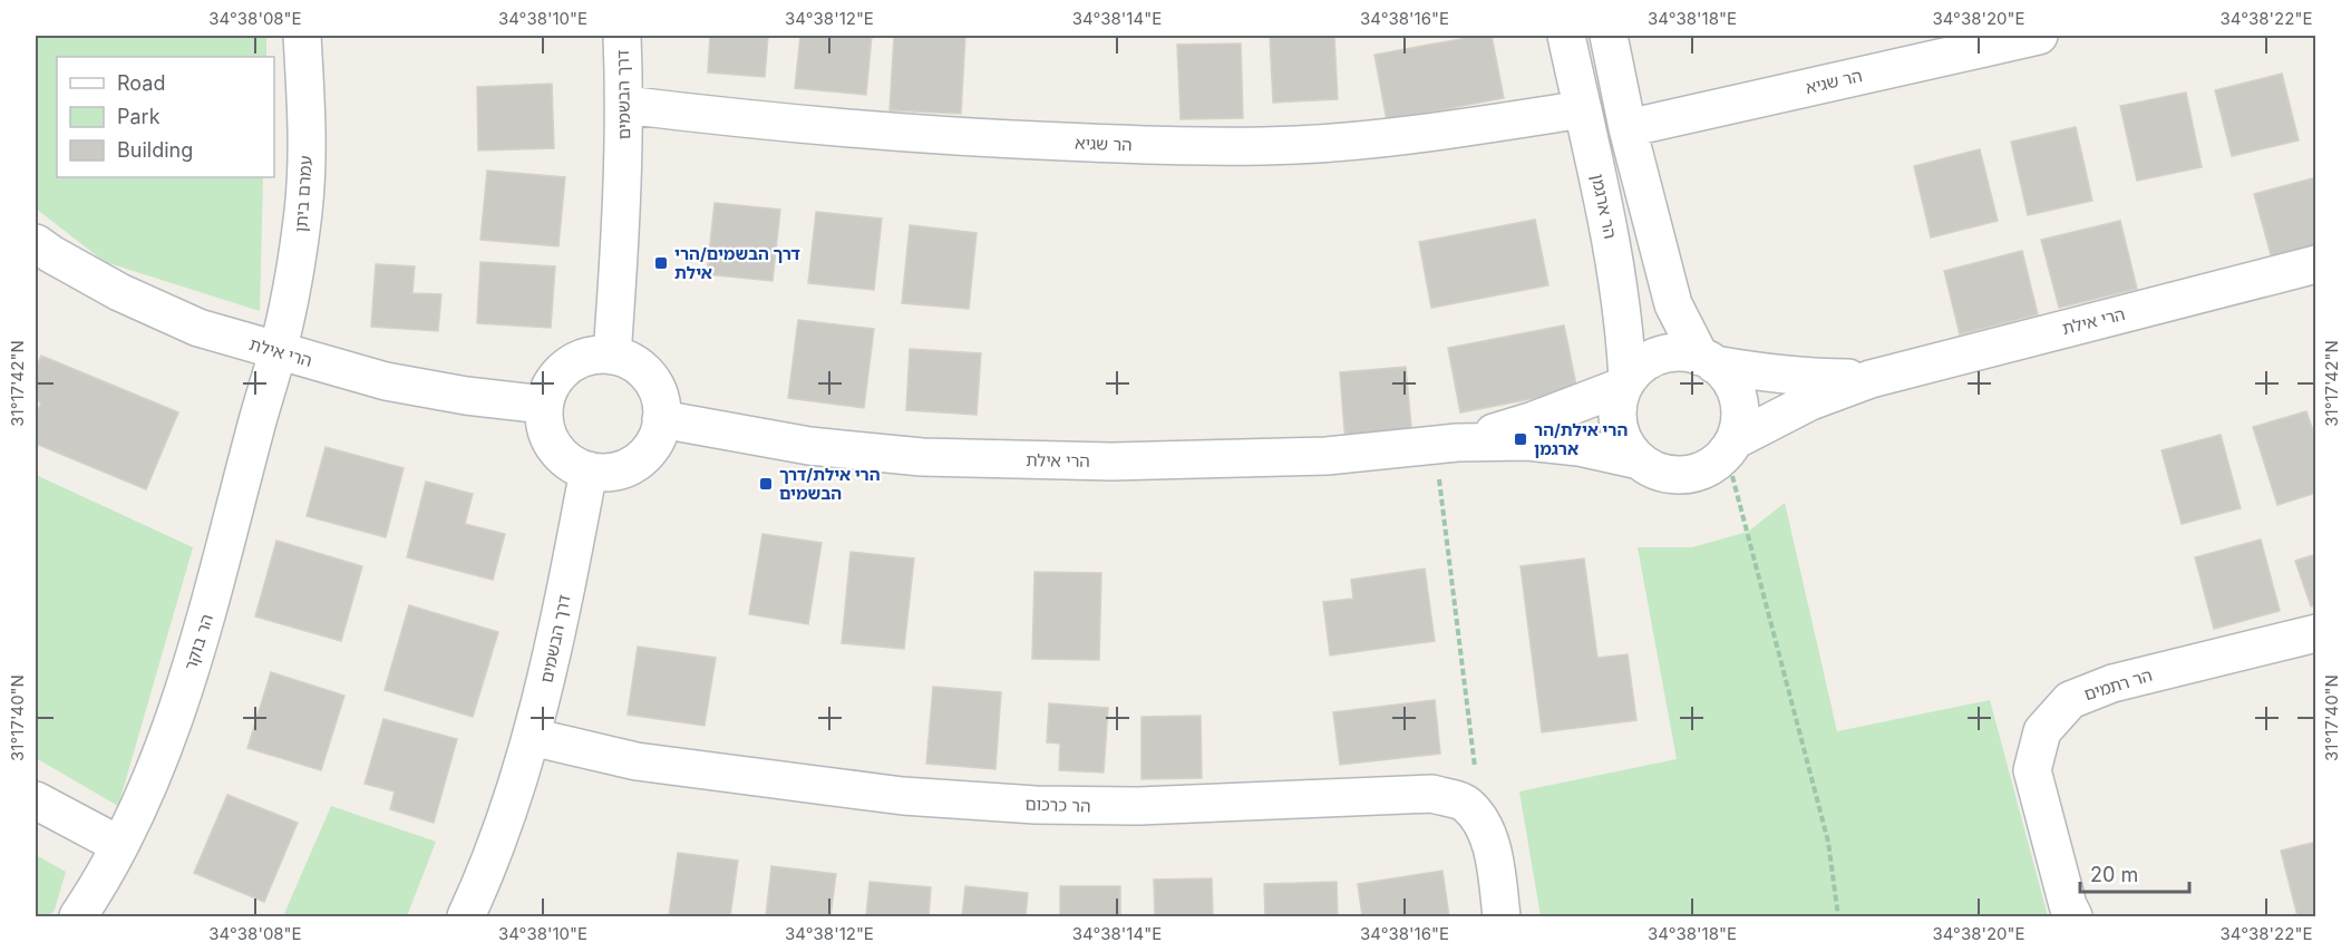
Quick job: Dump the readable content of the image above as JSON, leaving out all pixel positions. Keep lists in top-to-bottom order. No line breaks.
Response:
{"streets":{"street":["הר שגיא","דרך הבשמים","עמרם ביתן","הר ארגמן","הרי אילת","הר בוקר","הר רתמים","הר כרכום"]},"crossings":[["הר שגיא","דרך הבשמים"],["הר שגיא","הר ארגמן"],["דרך הבשמים","הרי אילת"],["דרך הבשמים","הר כרכום"],["עמרם ביתן","הרי אילת"],["עמרם ביתן","הר בוקר"],["הר ארגמן","הרי אילת"],["הרי אילת","הר בוקר"]],"places":{"transit":["דרך הבשמים/הרי אילת","הרי אילת/הר ארגמן","הרי אילת/דרך הבשמים"]},"legend":["Road","Park","Building"],"scale_bar":"20 m","coordinates":["34°38'08\"E","34°38'10\"E","34°38'12\"E","34°38'14\"E","34°38'16\"E","34°38'18\"E","34°38'20\"E","34°38'22\"E","31°17'42\"N","31°17'40\"N"]}
